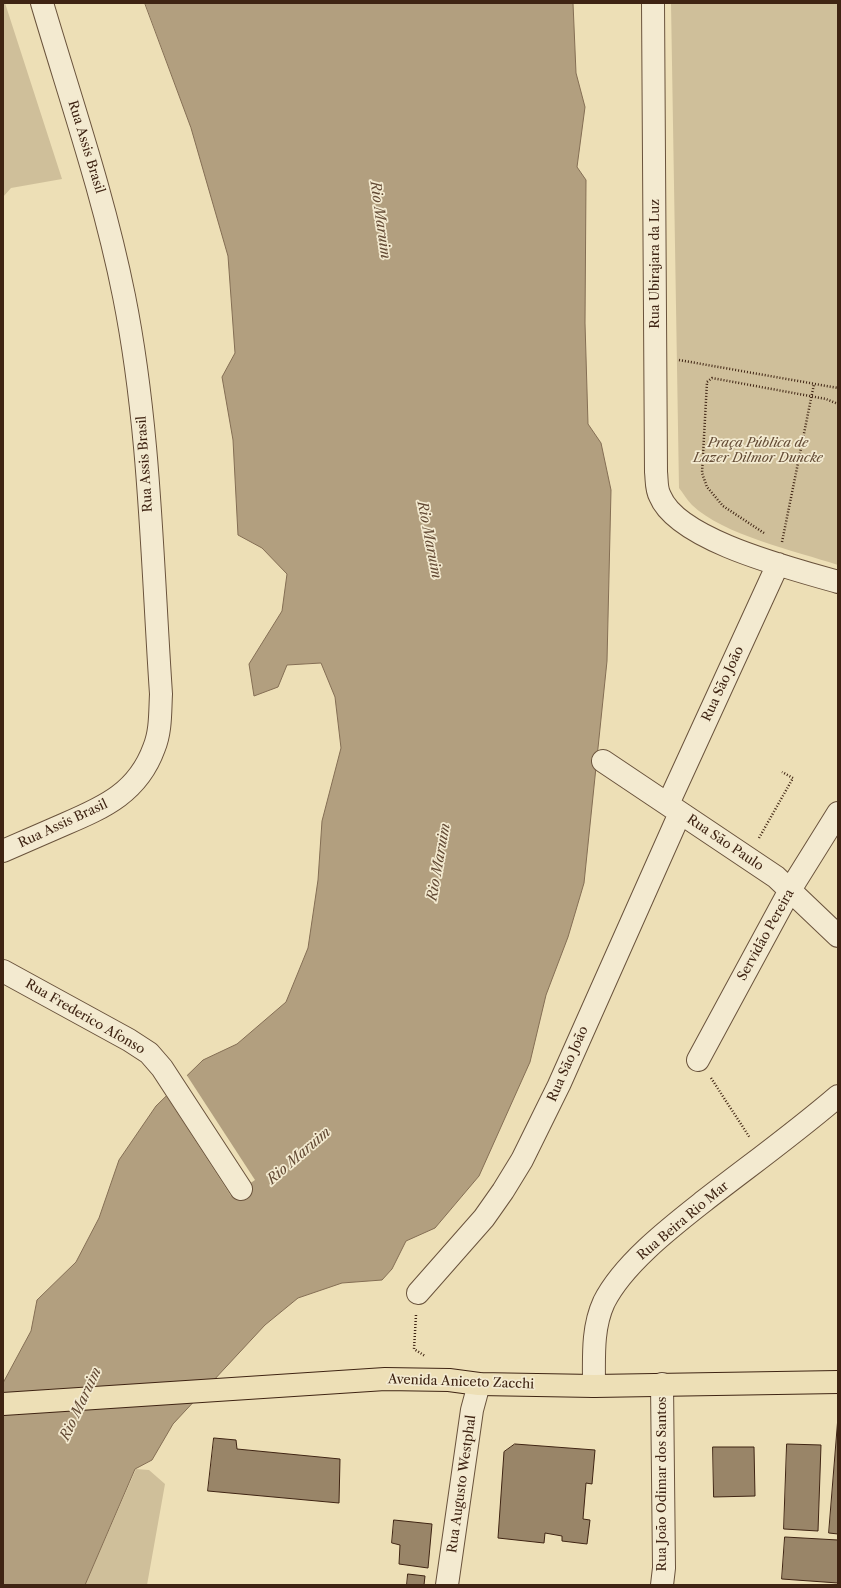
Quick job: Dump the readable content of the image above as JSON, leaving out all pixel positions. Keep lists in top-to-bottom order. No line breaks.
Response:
{"streets":{"main road":["Avenida Aniceto Zacchi"],"street":["Rua Assis Brasil","Rua Ubirajara da Luz","Rua São João","Rua São Paulo","Servidão Pereira","Rua Frederico Afonso","Rua Beira Rio Mar","Rua Augusto Westphal","Rua João Odimar dos Santos"]},"crossings":[["Rua Ubirajara da Luz","Rua São João"],["Rua São João","Rua São Paulo"],["Rua São Paulo","Servidão Pereira"],["Rua Beira Rio Mar","Avenida Aniceto Zacchi"],["Avenida Aniceto Zacchi","Rua Augusto Westphal"],["Avenida Aniceto Zacchi","Rua João Odimar dos Santos"]],"water":["Rio Maruim"],"parks":["Praça Pública de Lazer Dilmor Duncke"]}
